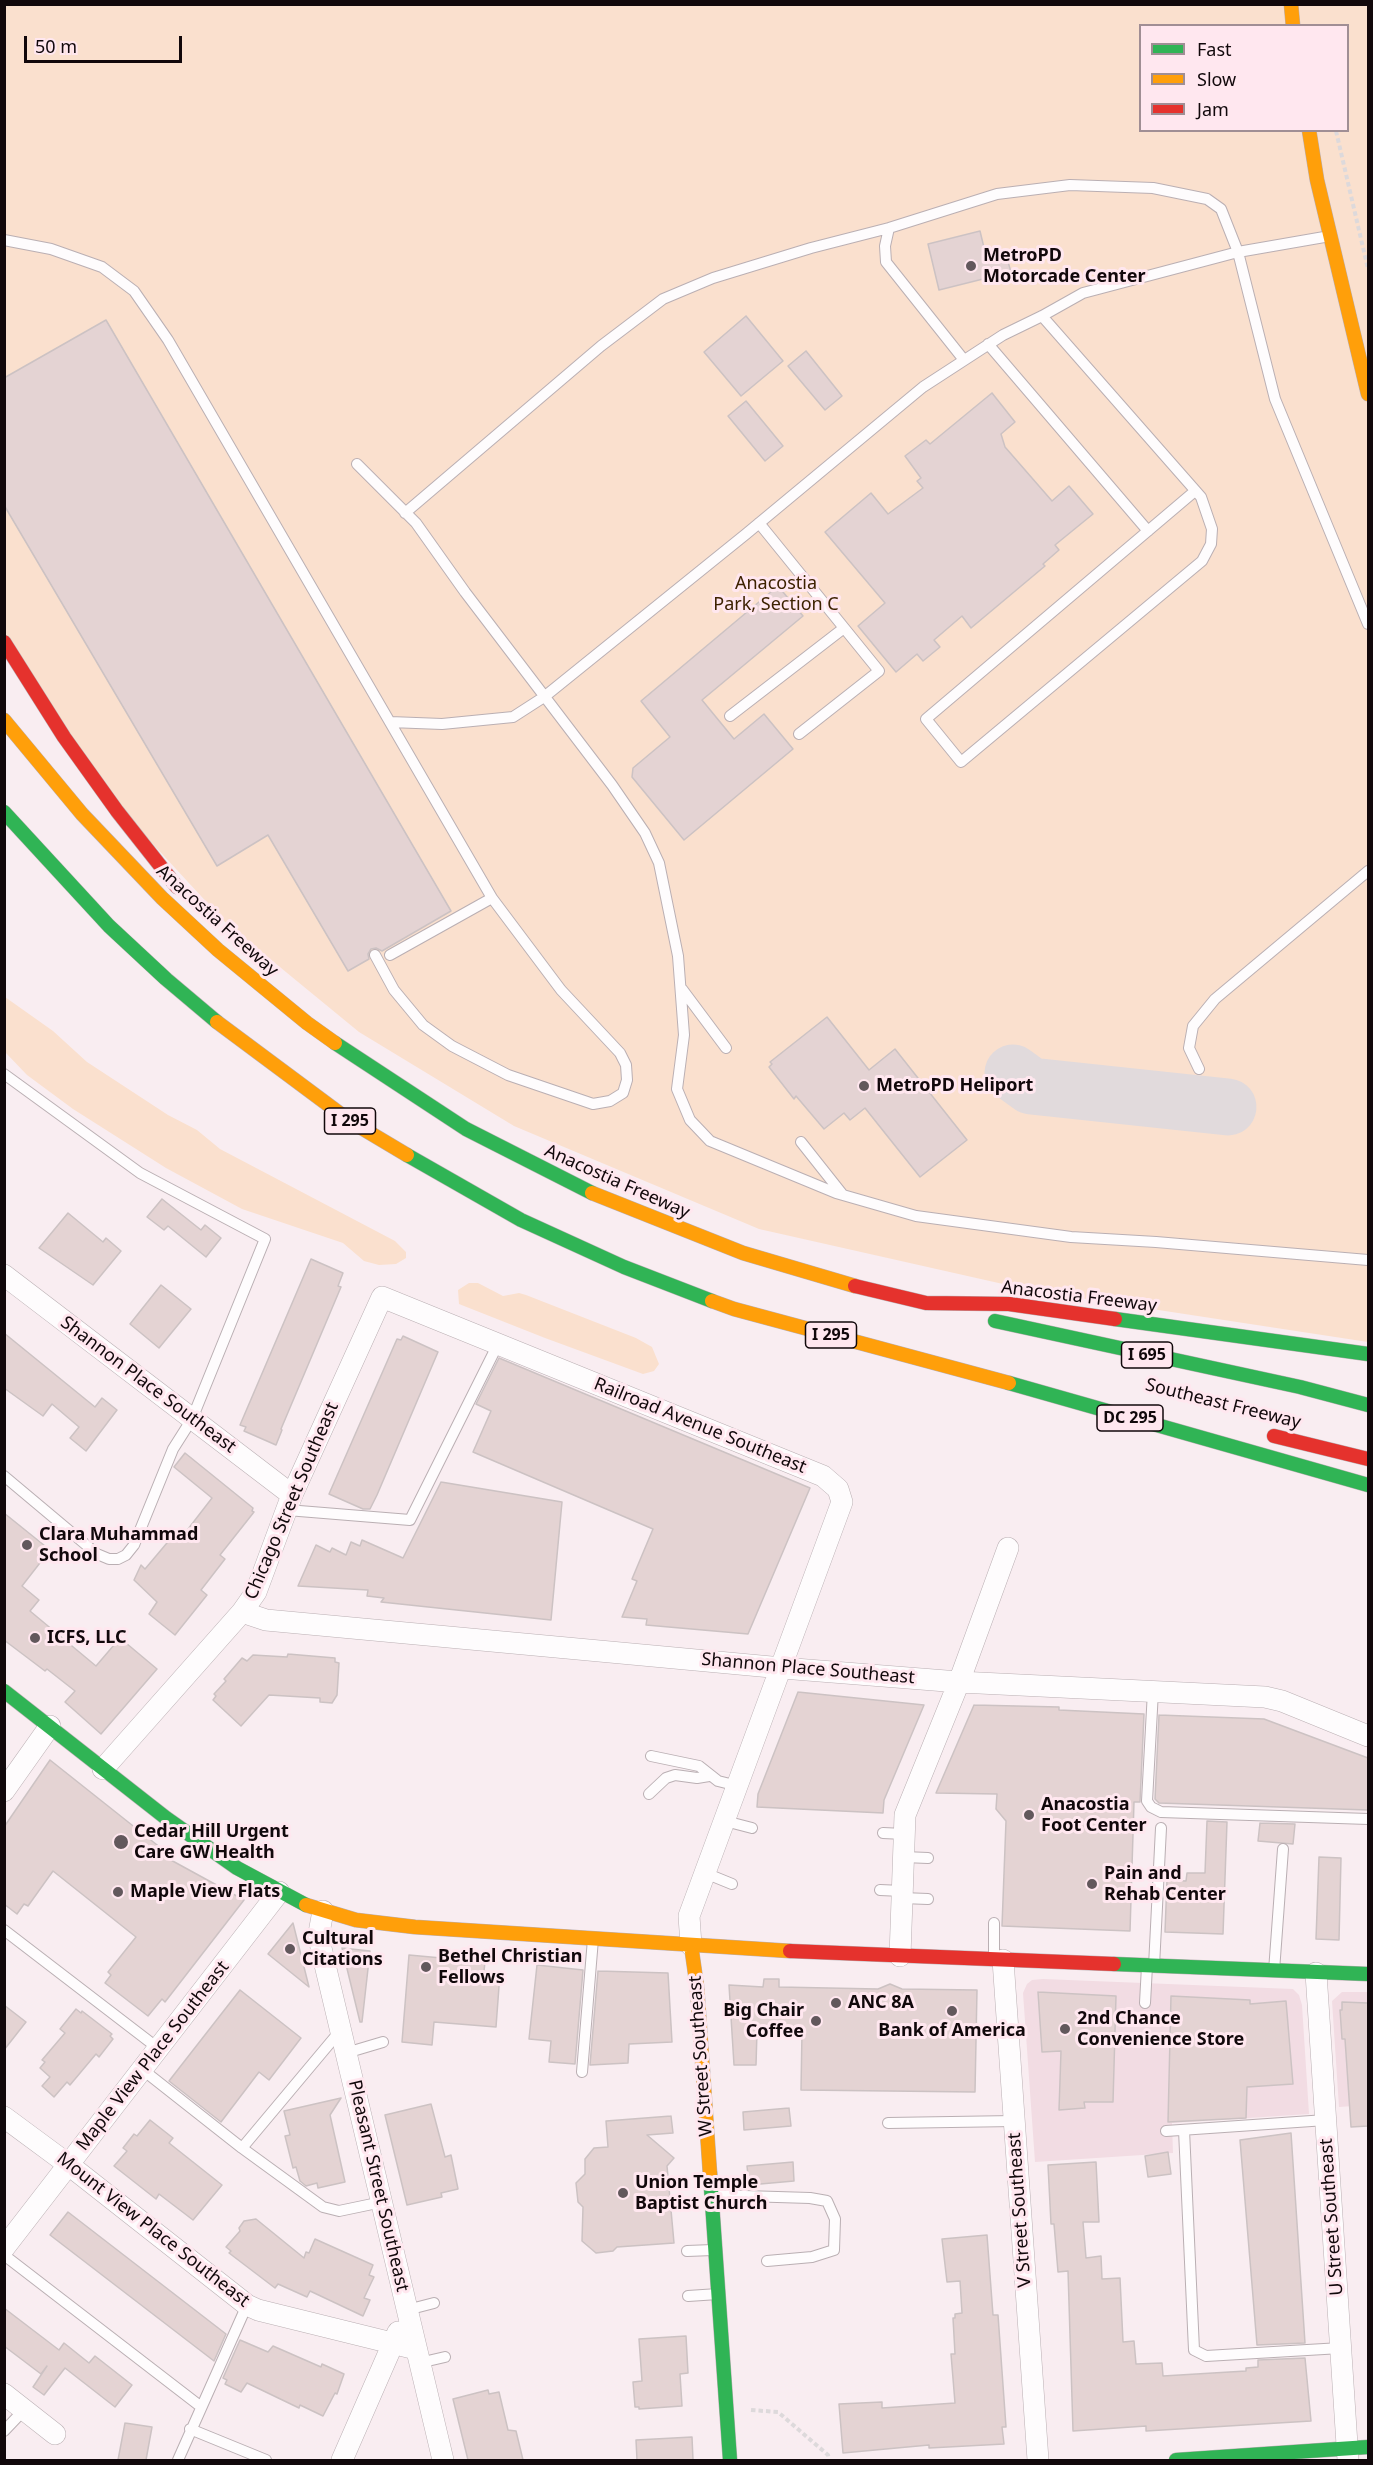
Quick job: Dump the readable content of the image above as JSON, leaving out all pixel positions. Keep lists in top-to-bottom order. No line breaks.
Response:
{"streets":{"main road":["Anacostia Freeway","I 295","I 695","Southeast Freeway","DC 295","W Street Southeast"],"street":["Shannon Place Southeast","Railroad Avenue Southeast","Chicago Street Southeast","Maple View Place Southeast","Pleasant Street Southeast","V Street Southeast","U Street Southeast","Mount View Place Southeast"]},"crossings":[["Anacostia Freeway","Southeast Freeway"],["I 295","DC 295"],["Shannon Place Southeast","Railroad Avenue Southeast"],["Shannon Place Southeast","Chicago Street Southeast"],["Shannon Place Southeast","W Street Southeast"],["Railroad Avenue Southeast","Chicago Street Southeast"],["Railroad Avenue Southeast","W Street Southeast"],["Maple View Place Southeast","Mount View Place Southeast"],["Pleasant Street Southeast","Mount View Place Southeast"]],"parks":["Anacostia Park, Section C"],"places":["MetroPD Motorcade Center","MetroPD Heliport","Clara Muhammad School","ICFS, LLC","Anacostia Foot Center","Cedar Hill Urgent Care GW Health","Pain and Rehab Center","Maple View Flats","Cultural Citations","Bethel Christian Fellows","ANC 8A","Bank of America","Big Chair Coffee","2nd Chance Convenience Store","Union Temple Baptist Church"],"legend":["Fast","Slow","Jam"],"scale_bar":"50 m"}
